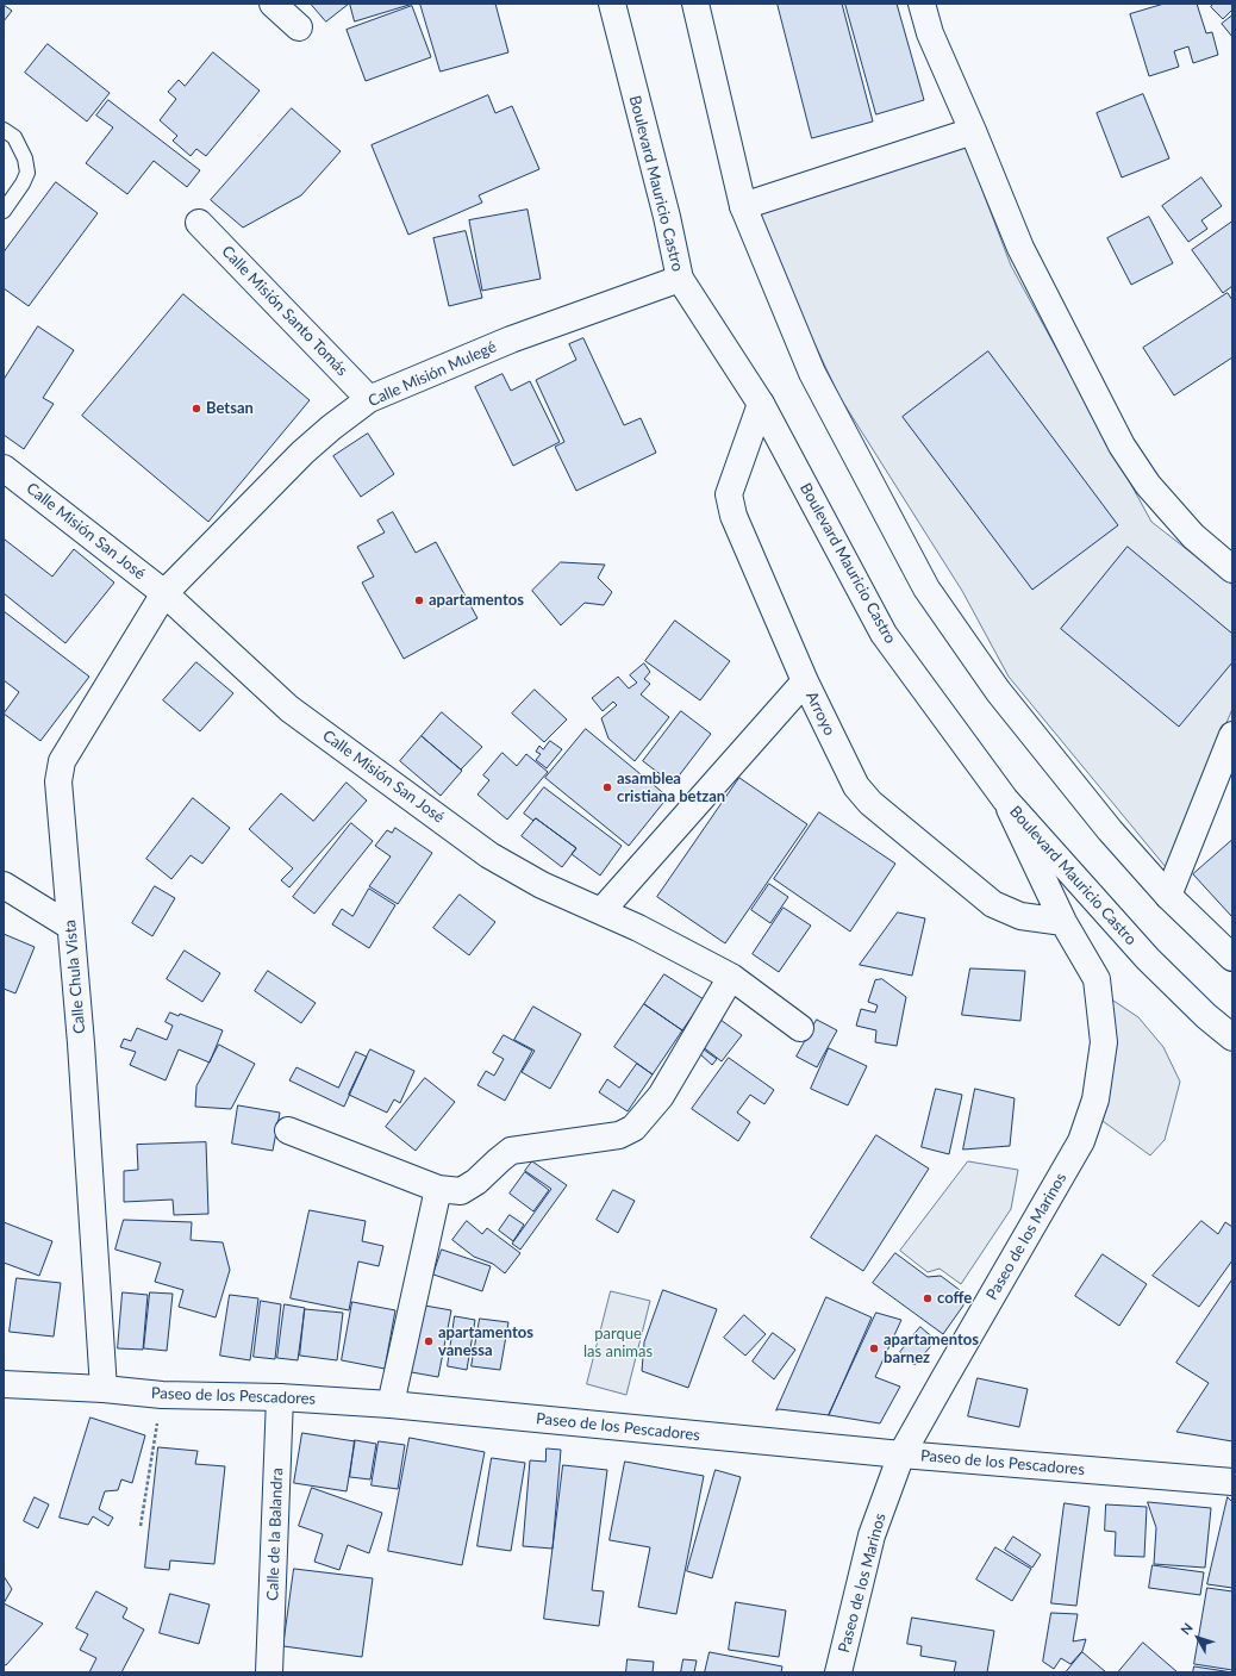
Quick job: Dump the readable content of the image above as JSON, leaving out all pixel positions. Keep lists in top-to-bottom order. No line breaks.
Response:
{"streets":{"street":["Boulevard Mauricio Castro","Calle Misión Santo Tomás","Calle Misión Mulegé","Calle Misión San José","Arroyo","Calle Chula Vista","Paseo de los Marinos","Paseo de los Pescadores","Calle de la Balandra"]},"crossings":[["Boulevard Mauricio Castro","Calle Misión Mulegé"],["Boulevard Mauricio Castro","Arroyo"],["Boulevard Mauricio Castro","Paseo de los Marinos"],["Calle Misión Santo Tomás","Calle Misión Mulegé"],["Calle Misión Mulegé","Calle Misión San José"],["Calle Misión Mulegé","Calle Chula Vista"],["Calle Misión San José","Calle Chula Vista"],["Arroyo","Paseo de los Marinos"],["Calle Chula Vista","Paseo de los Pescadores"],["Paseo de los Marinos","Paseo de los Pescadores"],["Paseo de los Pescadores","Calle de la Balandra"]],"parks":["parque las animas"],"places":["Betsan","apartamentos","asamblea cristiana betzan","coffe","apartamentos vanessa","apartamentos barnez"],"north":"top left"}
